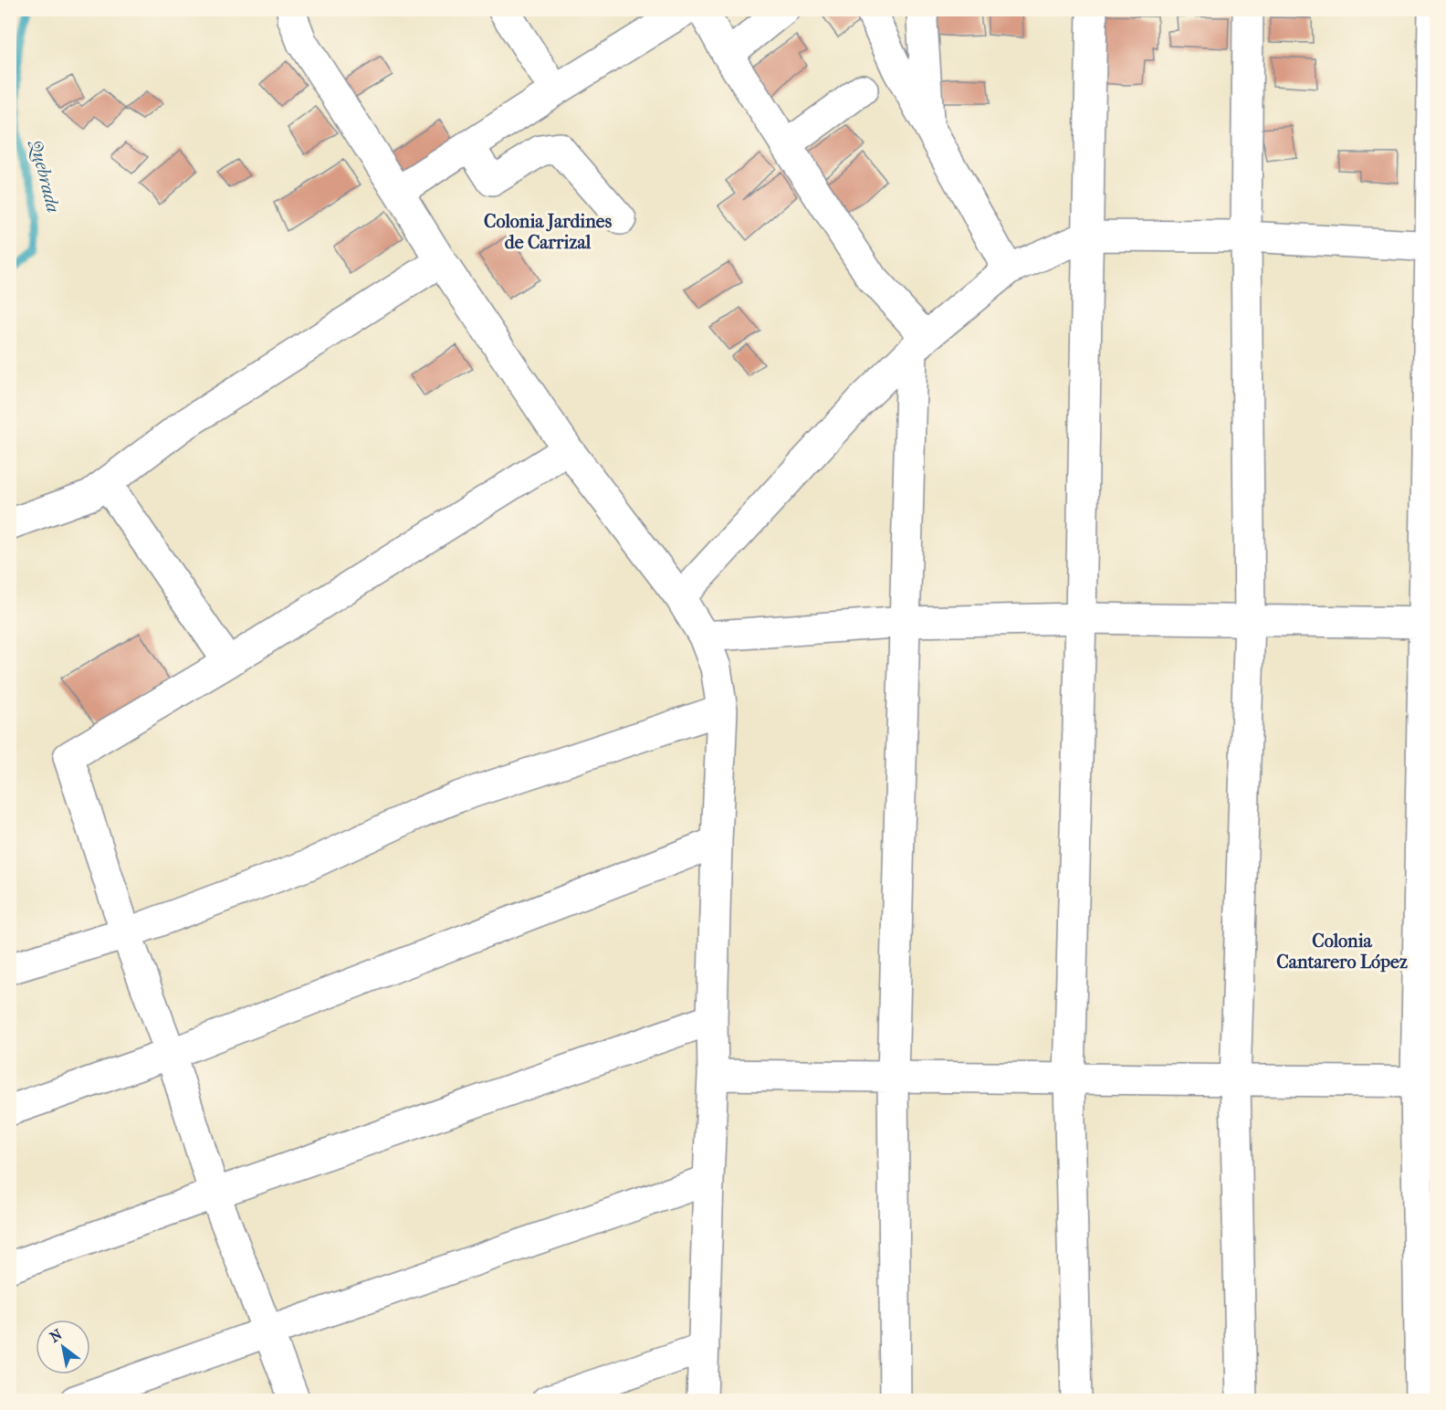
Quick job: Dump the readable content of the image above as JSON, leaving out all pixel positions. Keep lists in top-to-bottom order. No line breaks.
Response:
{"districts":["Colonia Jardines de Carrizal","Colonia Cantarero López"],"water":["Quebrada"],"north":"top left"}
